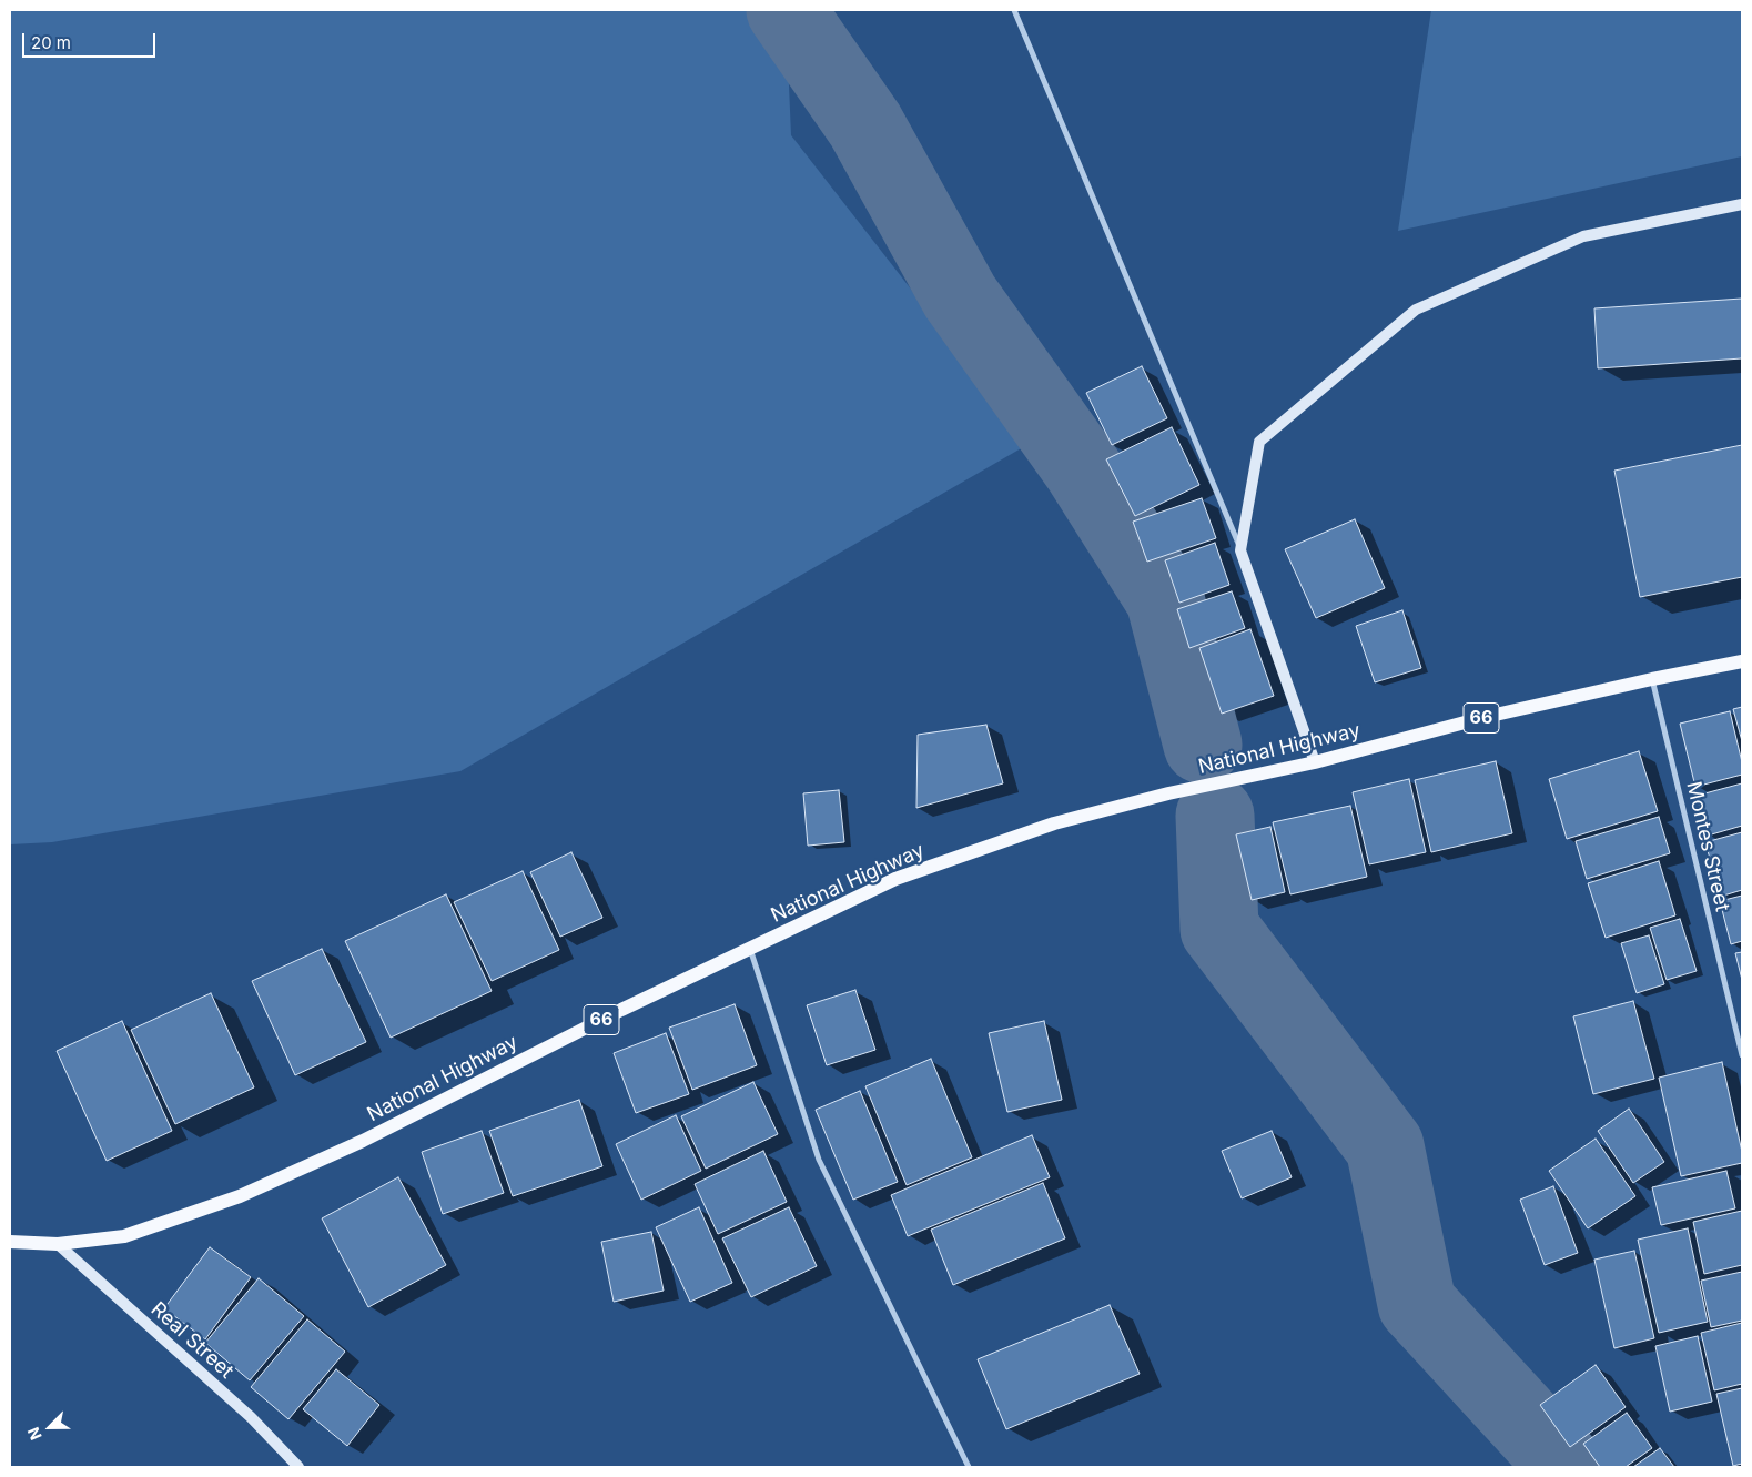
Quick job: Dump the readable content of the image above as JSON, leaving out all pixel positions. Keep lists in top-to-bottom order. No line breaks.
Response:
{"streets":{"main road":["66","National Highway"],"street":["Montes Street","Real Street"]},"crossings":[["National Highway","Montes Street"],["National Highway","Real Street"]],"scale_bar":"20 m","north":"bottom left"}
